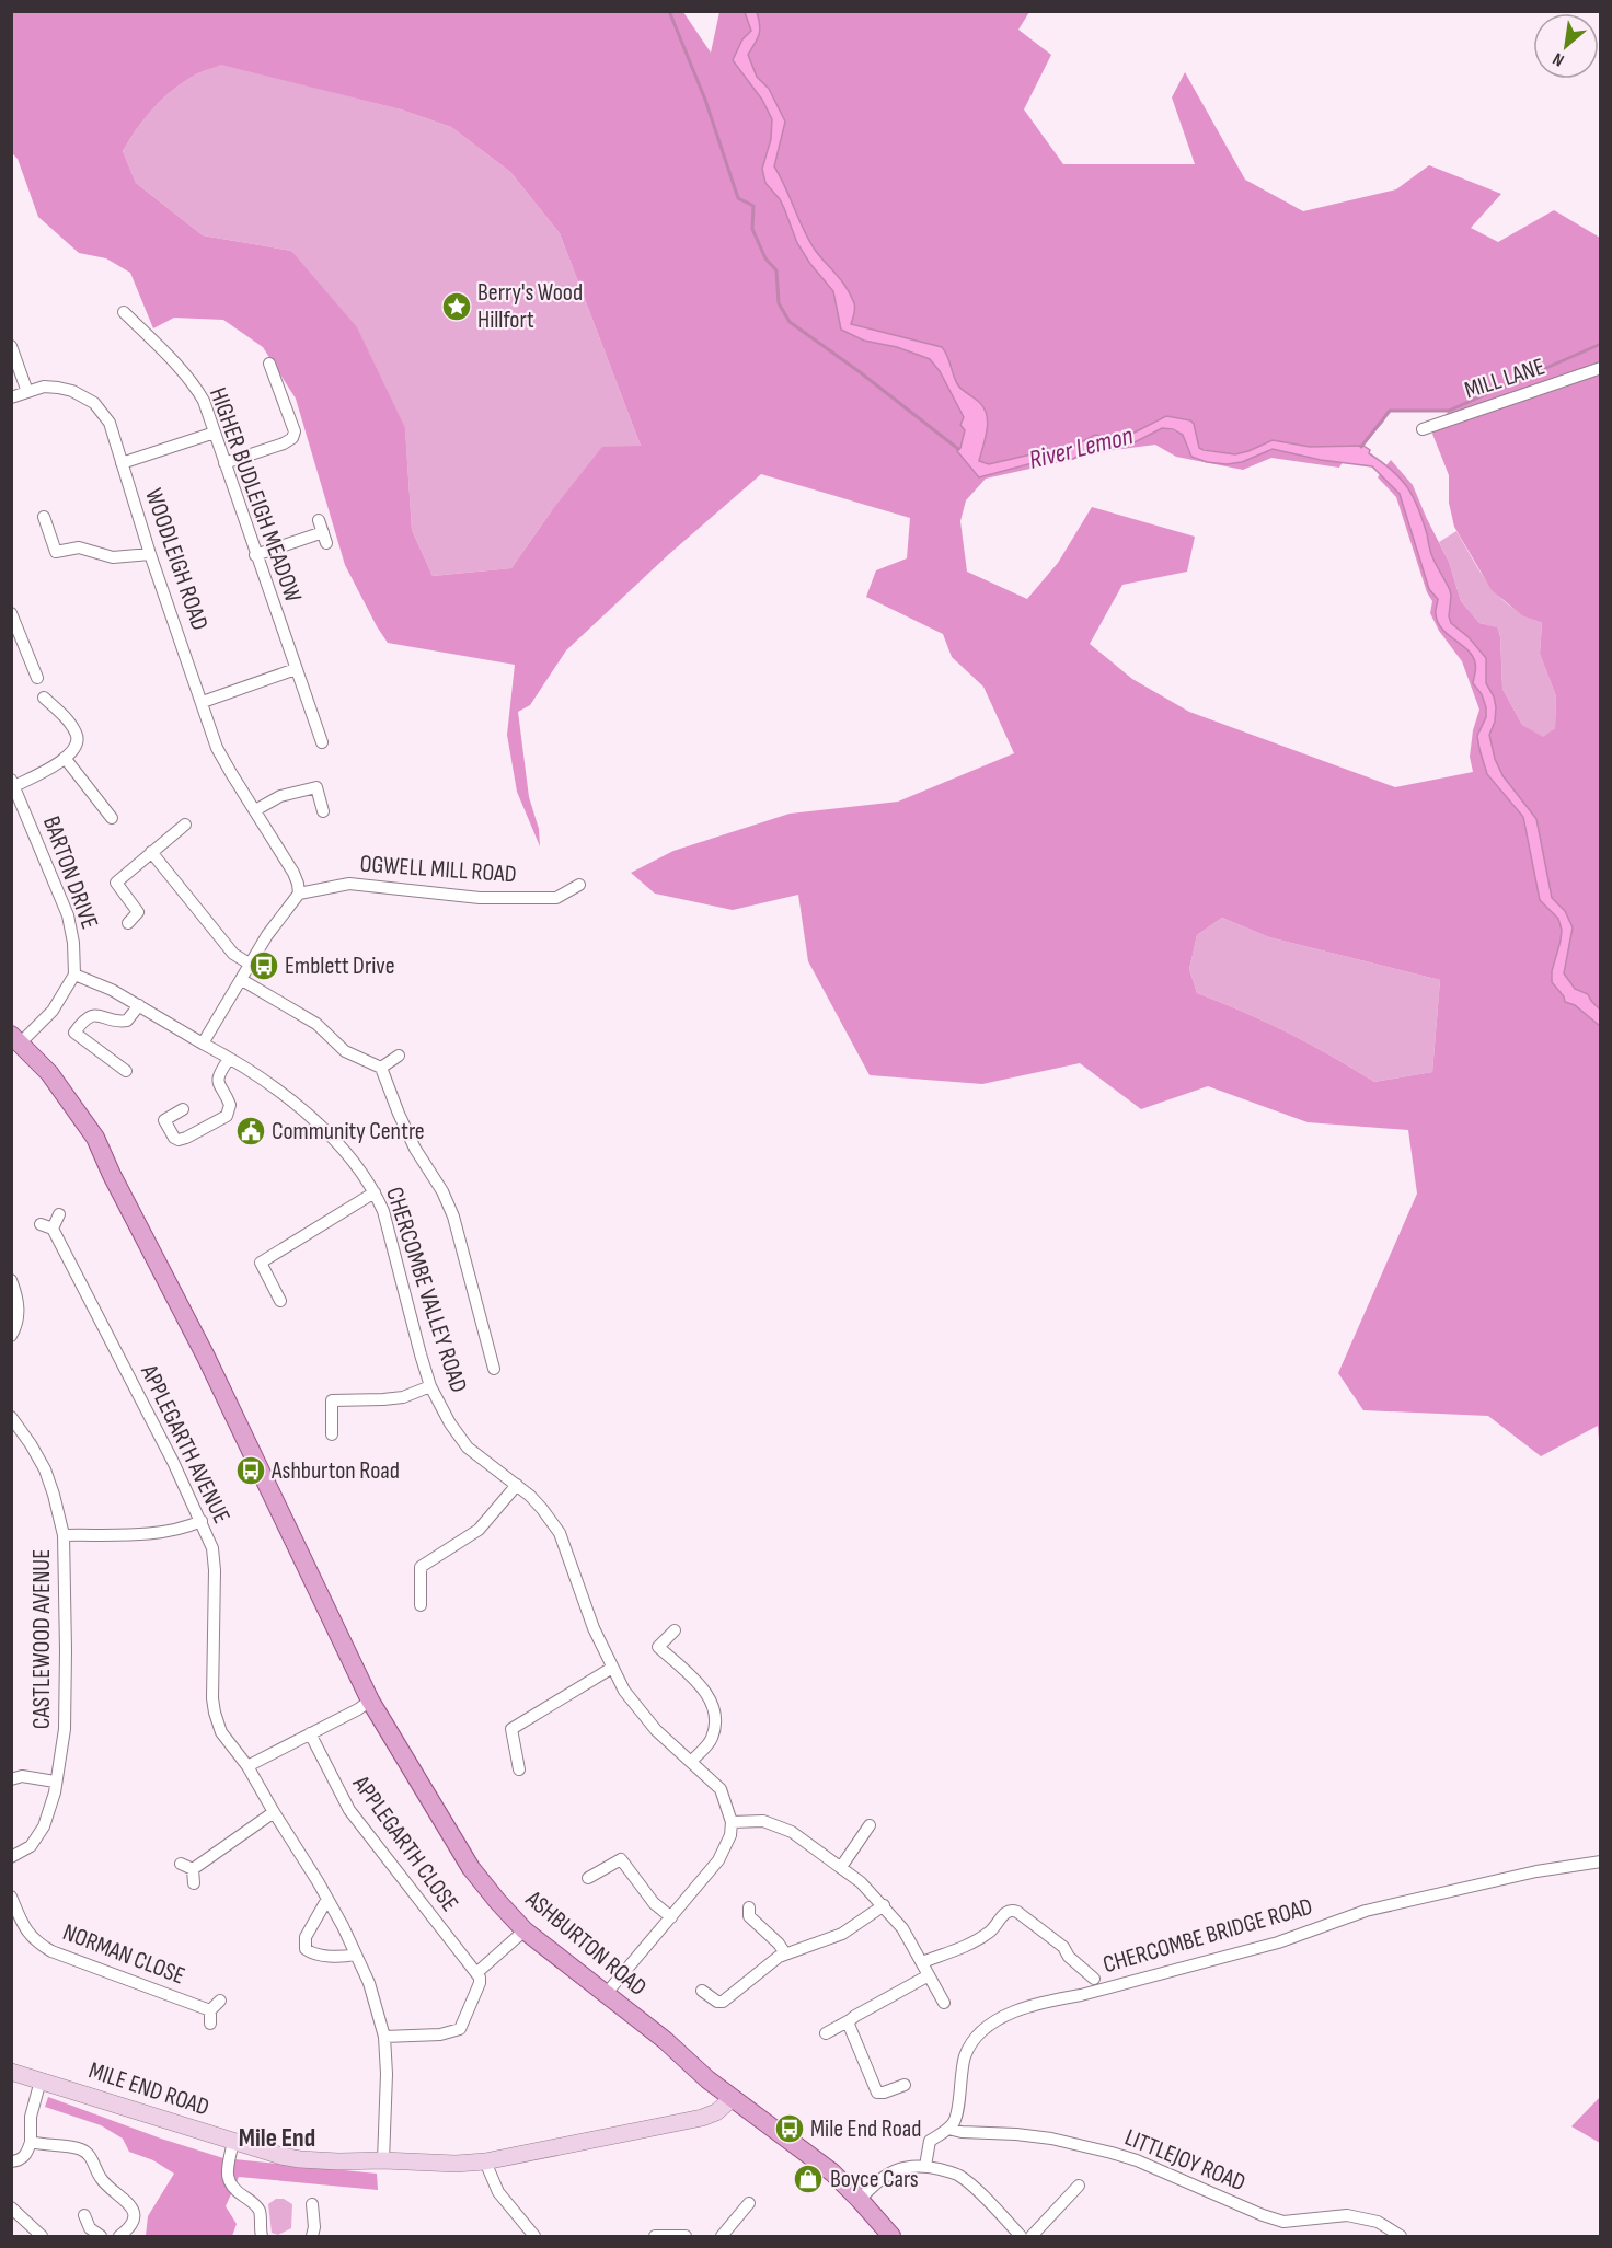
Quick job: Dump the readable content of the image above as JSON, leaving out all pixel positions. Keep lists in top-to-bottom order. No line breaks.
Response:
{"streets":{"main road":["ASHBURTON ROAD"],"street":["MILL LANE","HIGHER BUDLEIGH MEADOW","WOODLEIGH ROAD","OGWELL MILL ROAD","BARTON DRIVE","CHERCOMBE VALLEY ROAD","APPLEGARTH AVENUE","CASTLEWOOD AVENUE","APPLEGARTH CLOSE","CHERCOMBE BRIDGE ROAD","NORMAN CLOSE","MILE END ROAD","LITTLEJOY ROAD"]},"crossings":[["WOODLEIGH ROAD","OGWELL MILL ROAD"],["APPLEGARTH AVENUE","MILE END ROAD"],["CHERCOMBE BRIDGE ROAD","LITTLEJOY ROAD"],["ASHBURTON ROAD","MILE END ROAD"]],"districts":["Mile End"],"water":["River Lemon"],"places":{"place":["Berry's Wood Hillfort"],"bus stop":["Emblett Drive","Ashburton Road","Mile End Road"],"public building":["Community Centre"],"shop":["Boyce Cars"]},"north":"bottom left"}
